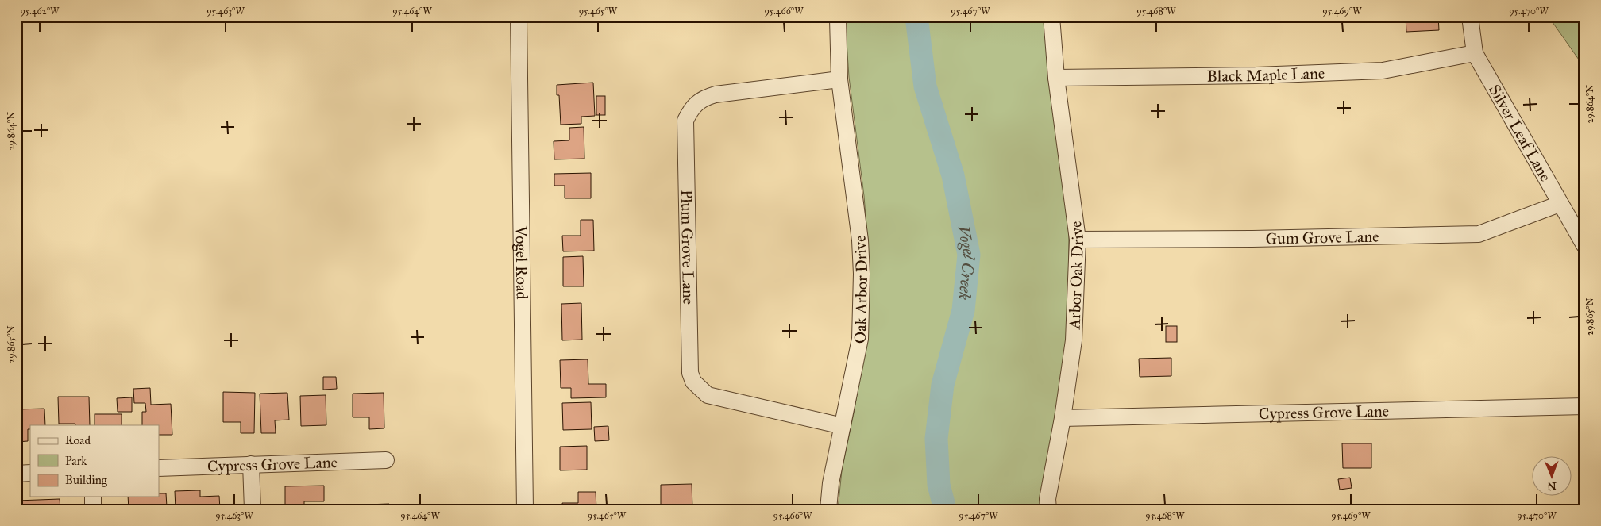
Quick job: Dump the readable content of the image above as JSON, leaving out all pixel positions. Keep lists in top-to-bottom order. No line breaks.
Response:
{"streets":{"street":["Black Maple Lane","Silver Leaf Lane","Gum Grove Lane","Plum Grove Lane","Vogel Road","Arbor Oak Drive","Oak Arbor Drive","Cypress Grove Lane"]},"crossings":[["Black Maple Lane","Silver Leaf Lane"],["Black Maple Lane","Arbor Oak Drive"],["Silver Leaf Lane","Gum Grove Lane"],["Gum Grove Lane","Arbor Oak Drive"],["Plum Grove Lane","Oak Arbor Drive"],["Arbor Oak Drive","Cypress Grove Lane"]],"water":["Vogel Creek"],"legend":["Road","Park","Building"],"north":"bottom","coordinates":["95.462°W","95.463°W","95.464°W","95.465°W","95.466°W","95.467°W","95.468°W","95.469°W","95.470°W","29.864°N","29.865°N"]}
